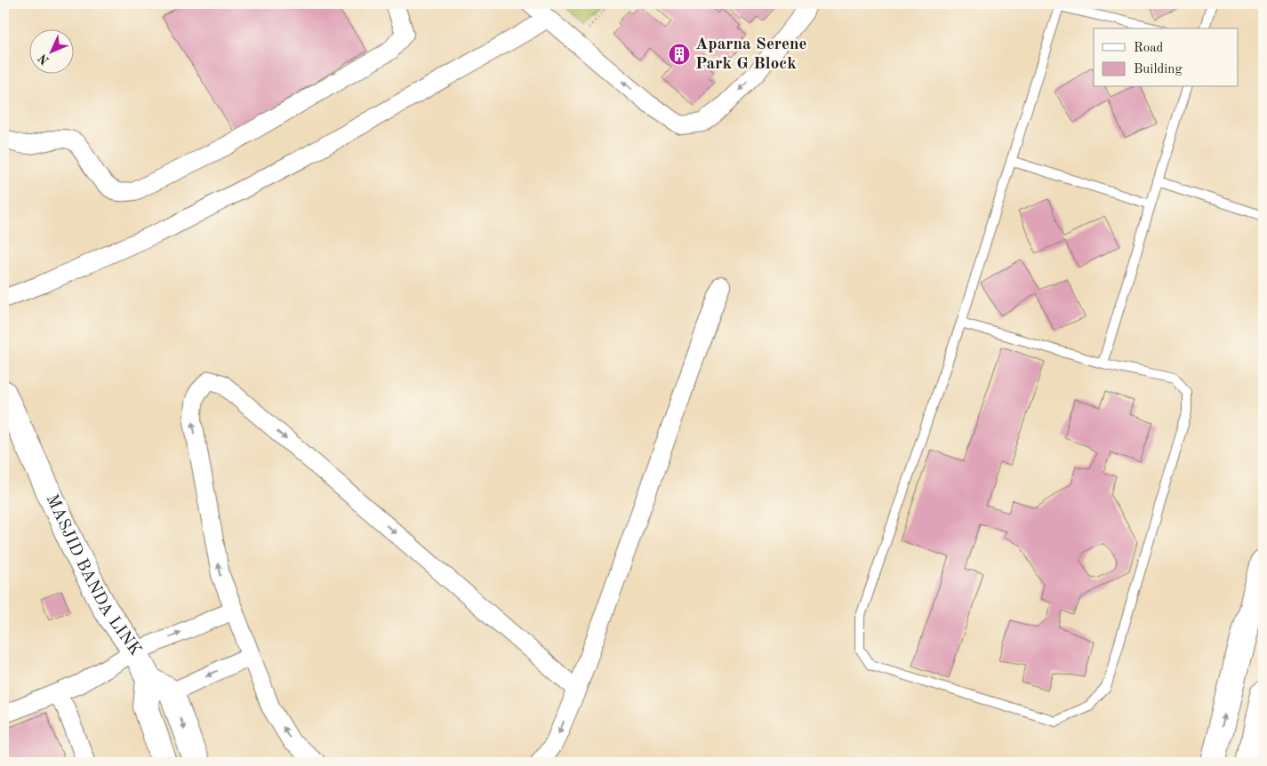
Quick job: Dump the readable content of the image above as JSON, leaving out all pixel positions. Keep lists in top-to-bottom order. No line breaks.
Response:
{"streets":{"main road":["MASJID BANDA LINK"]},"places":{"building":["Aparna Serene Park G Block"]},"legend":["Road","Building"],"north":"bottom left"}
